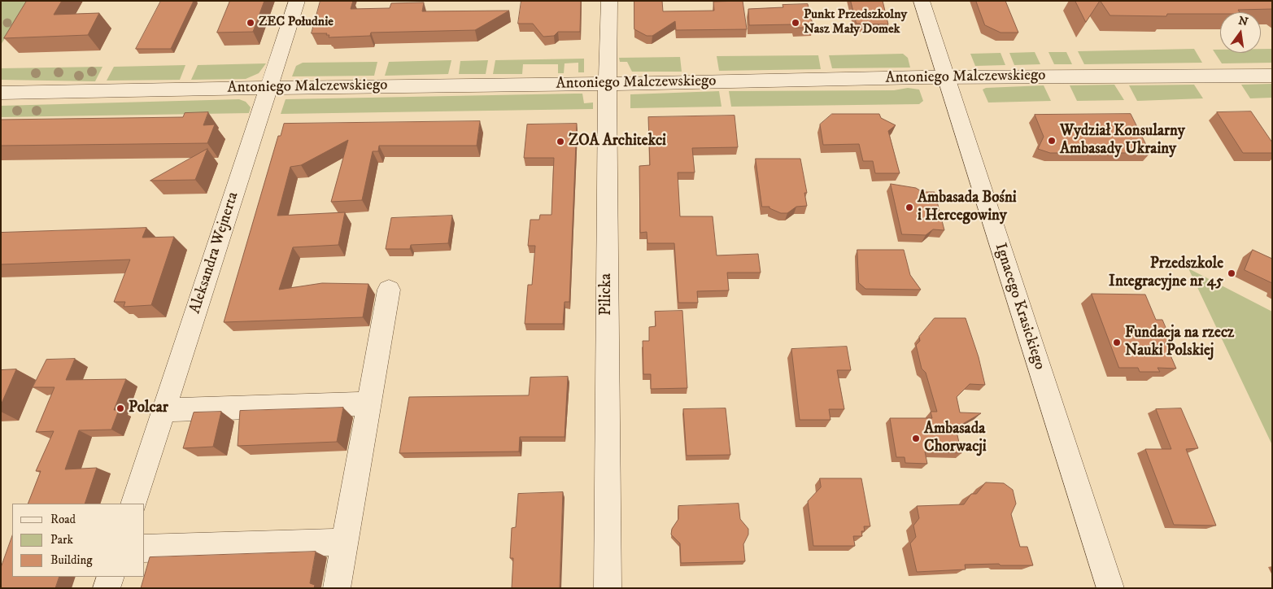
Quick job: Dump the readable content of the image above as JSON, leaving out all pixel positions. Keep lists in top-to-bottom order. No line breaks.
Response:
{"streets":{"street":["Antoniego Malczewskiego","Aleksandra Wejnerta","Pilicka","Ignacego Krasickiego"]},"crossings":[["Antoniego Malczewskiego","Aleksandra Wejnerta"],["Antoniego Malczewskiego","Pilicka"],["Antoniego Malczewskiego","Ignacego Krasickiego"]],"places":["ZEC Południe","Punkt Przedszkolny Nasz Mały Domek","Wydział Konsularny Ambasady Ukrainy","ZOA Architekci","Ambasada Bośni i Hercegowiny","Przedszkole Integracyjne nr 45","Fundacja na rzecz Nauki Polskiej","Polcar","Ambasada Chorwacji"],"legend":["Road","Park","Building"],"north":"top"}
